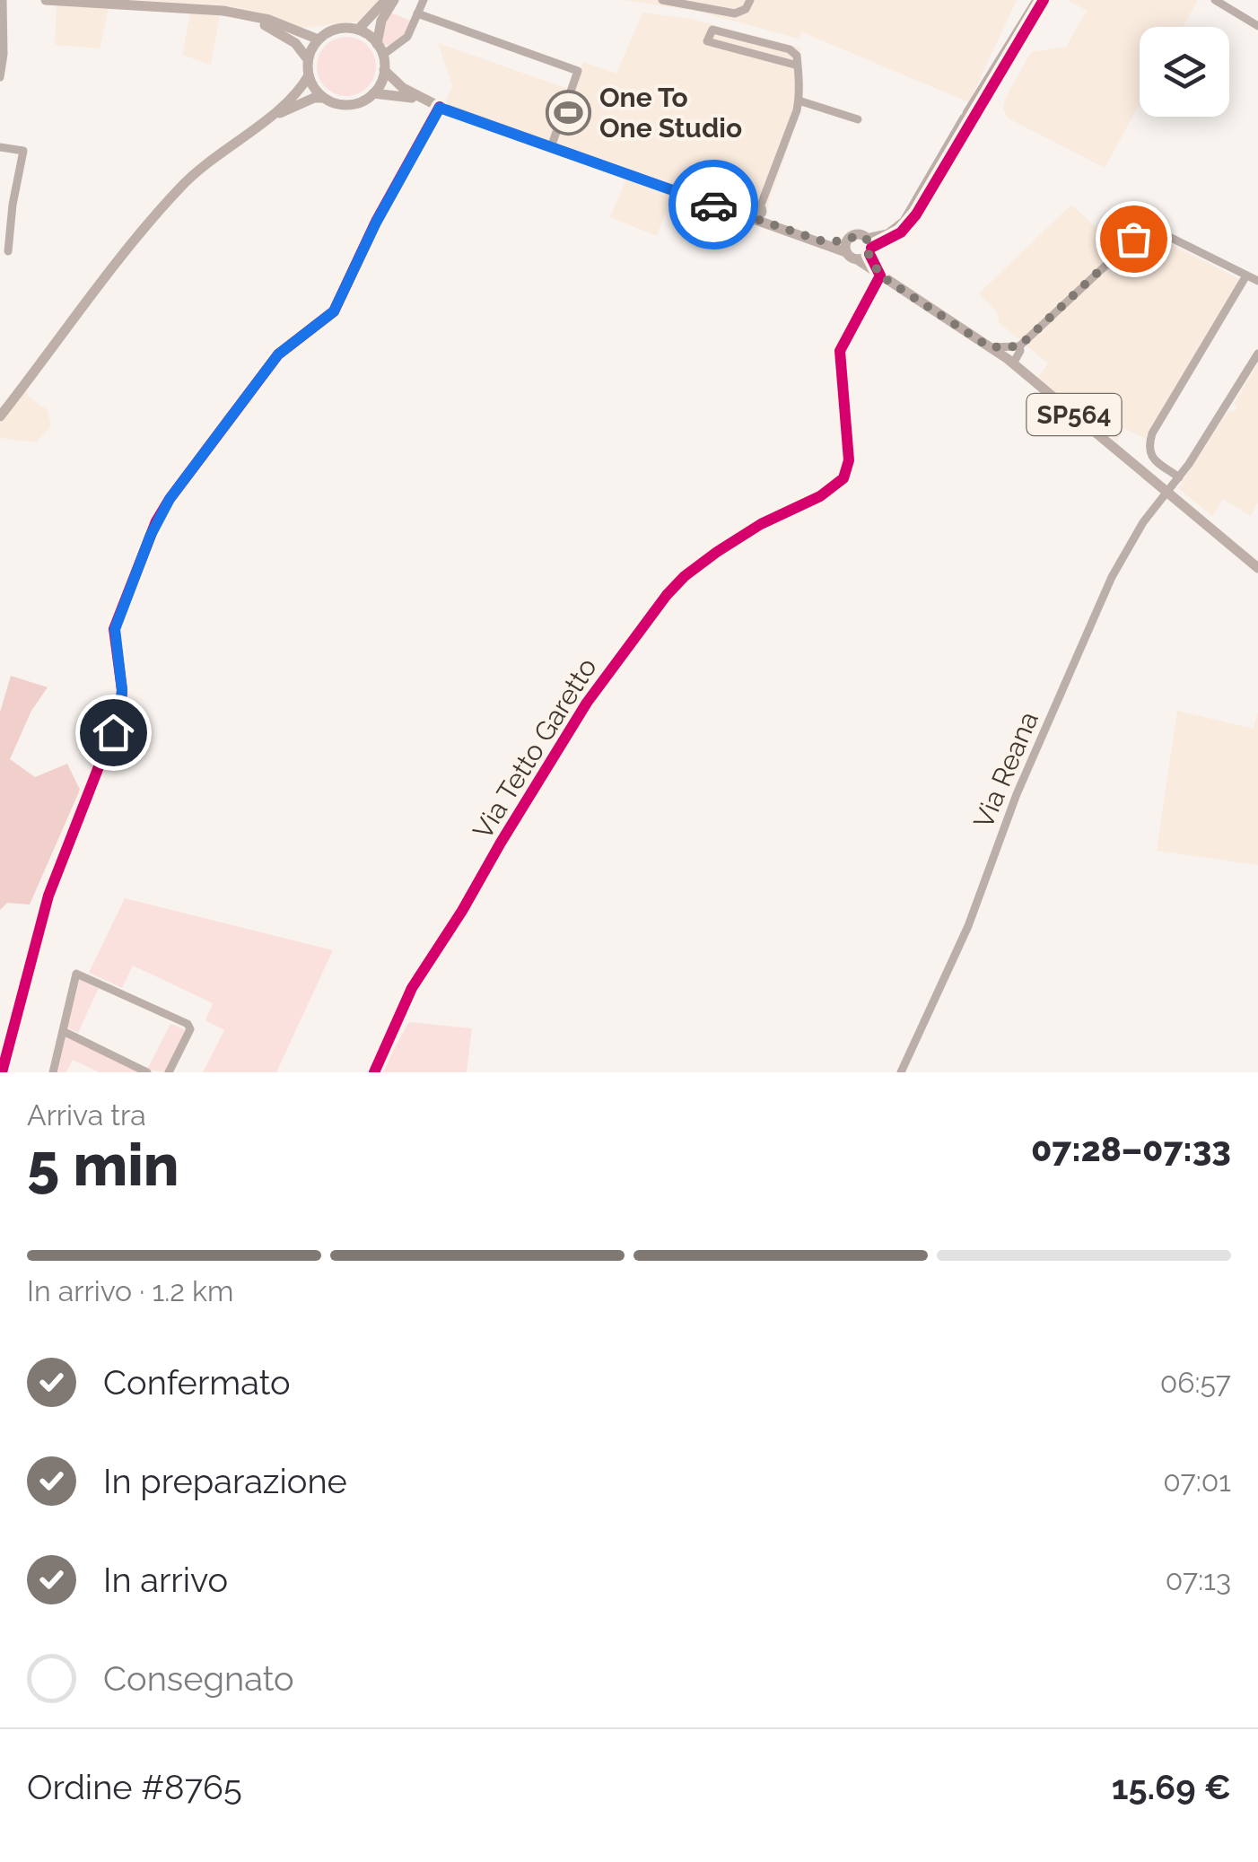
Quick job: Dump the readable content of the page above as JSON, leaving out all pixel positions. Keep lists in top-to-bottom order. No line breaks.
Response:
{"streets":{"main road":["SP564"],"street":["Via Tetto Garetto","Via Reana"]},"crossings":[["SP564","Via Tetto Garetto"],["SP564","Via Reana"]],"places":{"sports":["One To One Studio"]},"page":{"heading":["5 min","Arriva tra","07:28–07:33"],"panel":["Ordine #8765","15.69 €"],"bar":"In arrivo · 1.2 km","list":[["Confermato","06:57"],["In preparazione","07:01"],["In arrivo","07:13"],"Consegnato"]}}
